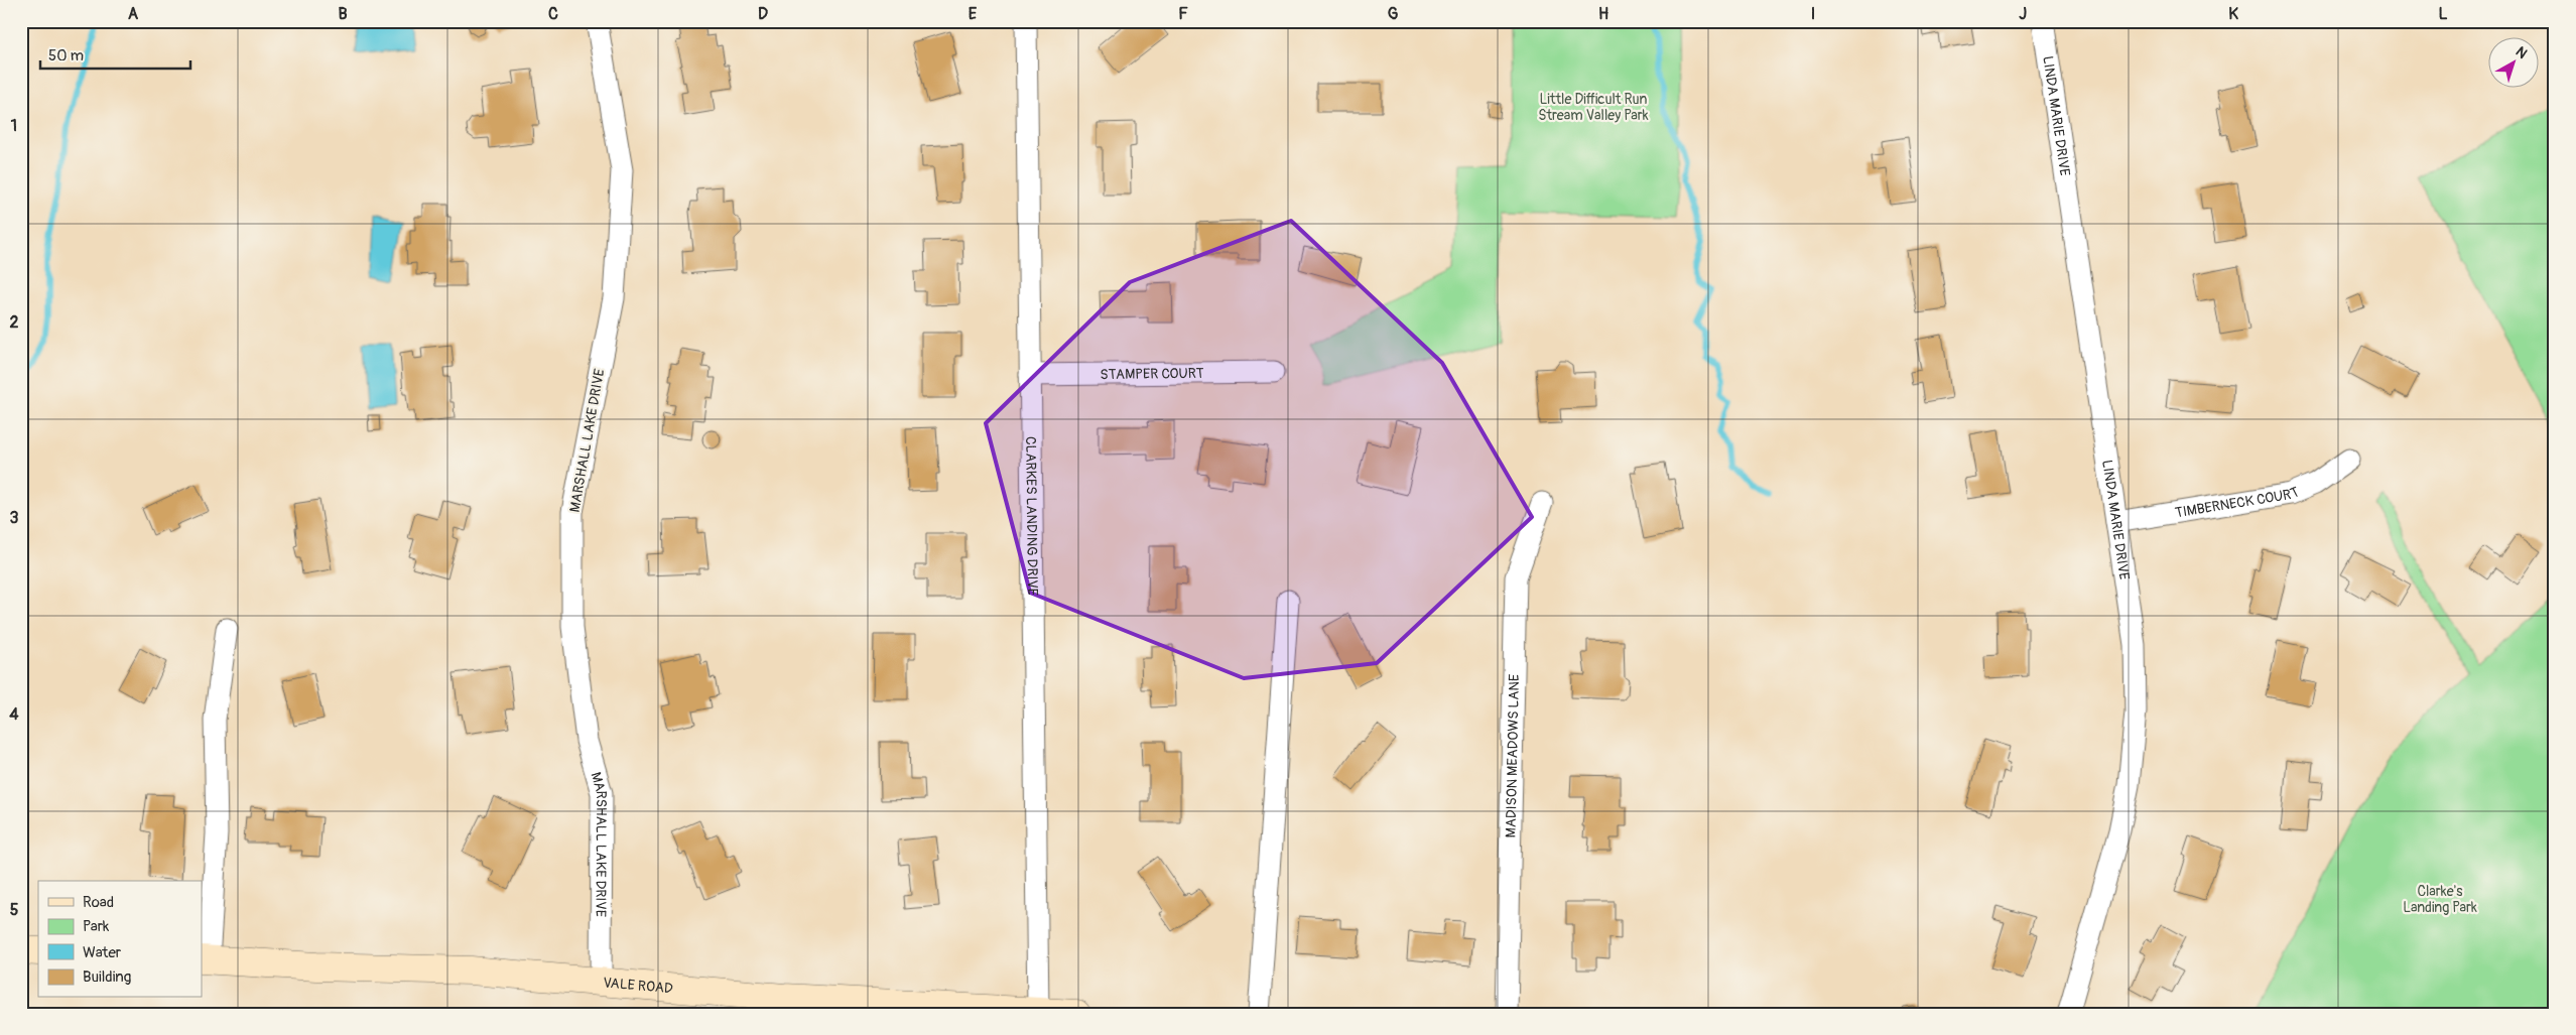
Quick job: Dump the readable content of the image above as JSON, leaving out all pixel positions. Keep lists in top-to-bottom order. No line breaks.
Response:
{"streets":{"main road":["VALE ROAD"],"street":["LINDA MARIE DRIVE","STAMPER COURT","MARSHALL LAKE DRIVE","TIMBERNECK COURT","CLARKES LANDING DRIVE","MADISON MEADOWS LANE"]},"crossings":[["LINDA MARIE DRIVE","TIMBERNECK COURT"],["STAMPER COURT","CLARKES LANDING DRIVE"],["MARSHALL LAKE DRIVE","VALE ROAD"],["CLARKES LANDING DRIVE","VALE ROAD"]],"parks":["Little Difficult Run Stream Valley Park","Clarke's Landing Park"],"legend":["Road","Park","Water","Building"],"scale_bar":"50 m","north":"top right","grid":{"columns":["A","B","C","D","E","F","G","H","I","J","K","L"],"rows":["1","2","3","4","5"]}}
